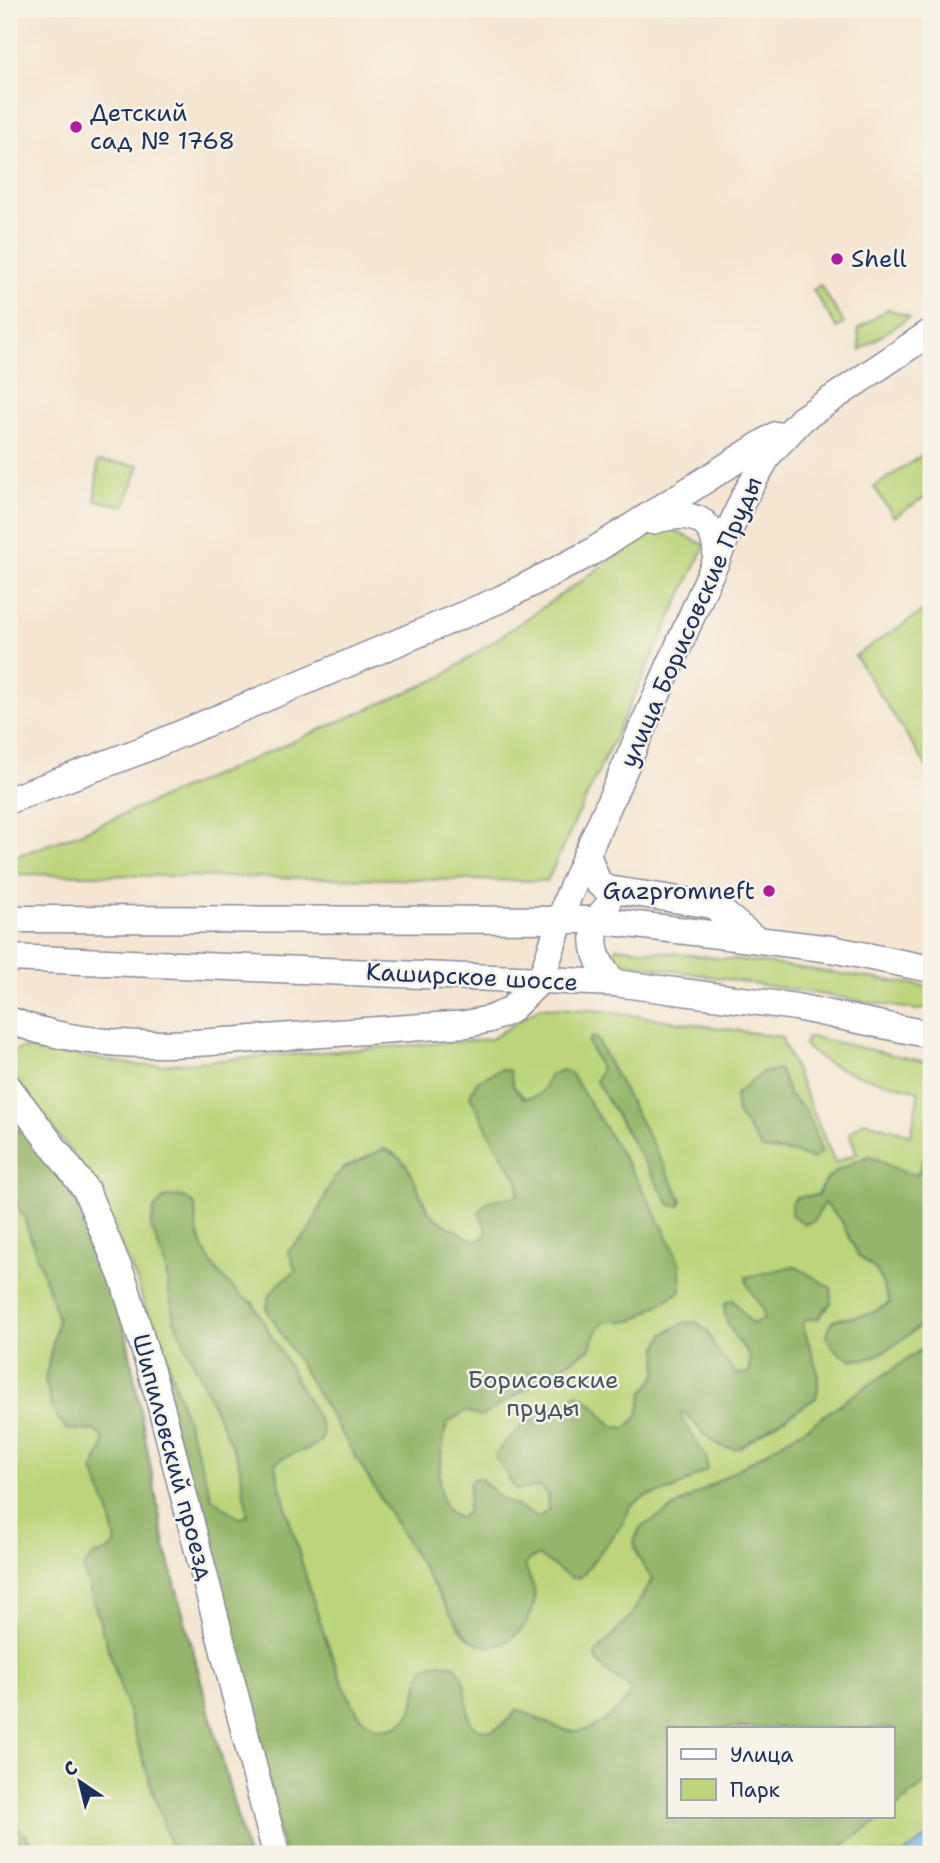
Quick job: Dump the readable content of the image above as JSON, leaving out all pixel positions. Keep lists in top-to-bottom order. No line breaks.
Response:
{"streets":{"main road":["улица Борисовские Пруды","Каширское шоссе","Шипиловский проезд"]},"crossings":[["улица Борисовские Пруды","Каширское шоссе"]],"parks":["Борисовские пруды"],"places":["Детский сад № 1768","Shell","Gazpromneft"],"legend":["Улица","Парк"],"north":"top left"}
